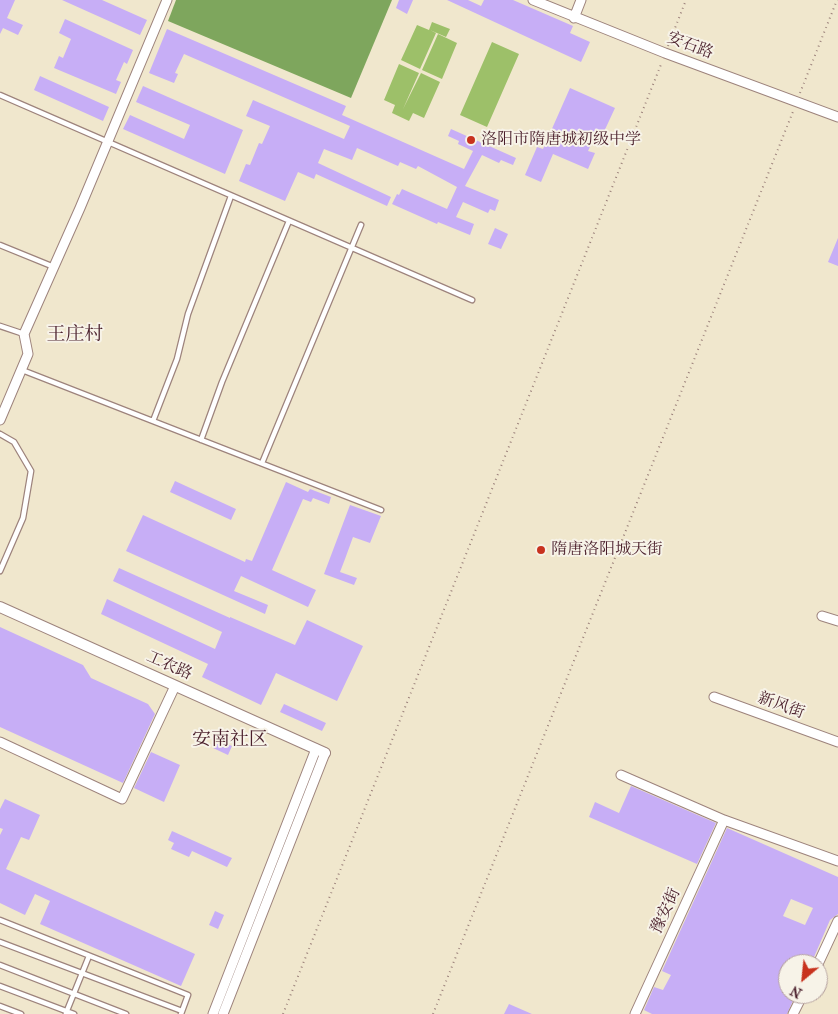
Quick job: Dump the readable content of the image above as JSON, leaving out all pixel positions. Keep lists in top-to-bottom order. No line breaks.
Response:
{"streets":{"street":["安石路","工农路","新风街","豫安街"]},"districts":["王庄村","安南社区"],"places":["洛阳市隋唐城初级中学","隋唐洛阳城天街"],"north":"bottom left"}
